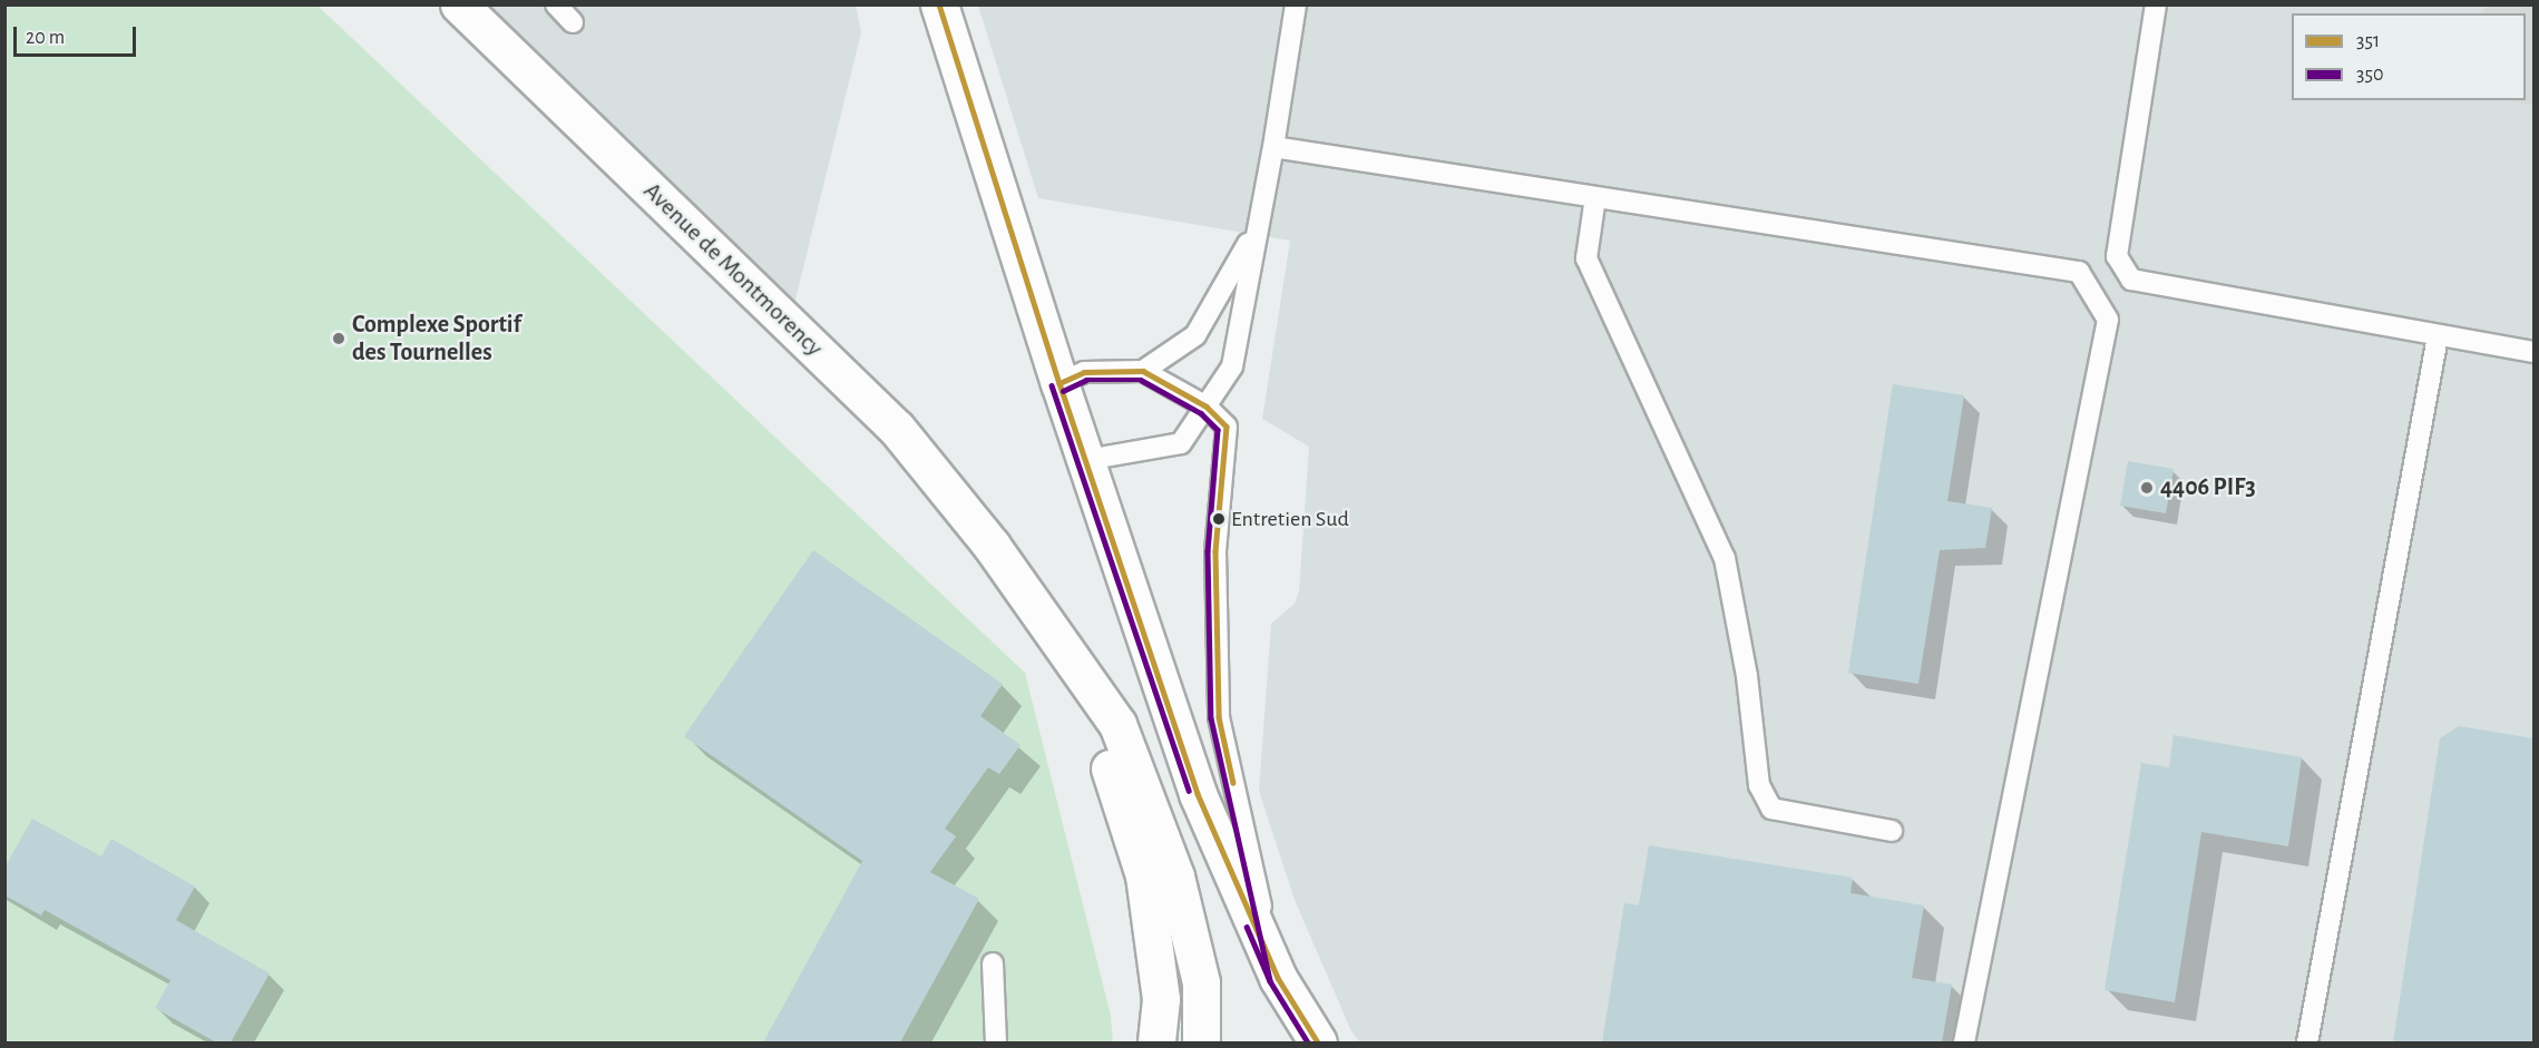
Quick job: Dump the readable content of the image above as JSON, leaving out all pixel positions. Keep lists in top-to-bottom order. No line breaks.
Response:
{"streets":{"street":["Avenue de Montmorency"]},"places":["Complexe Sportif des Tournelles","4406 PIF3","Entretien Sud"],"lines":["transit line 351","transit line 350"],"legend":["351","350"],"scale_bar":"20 m"}
